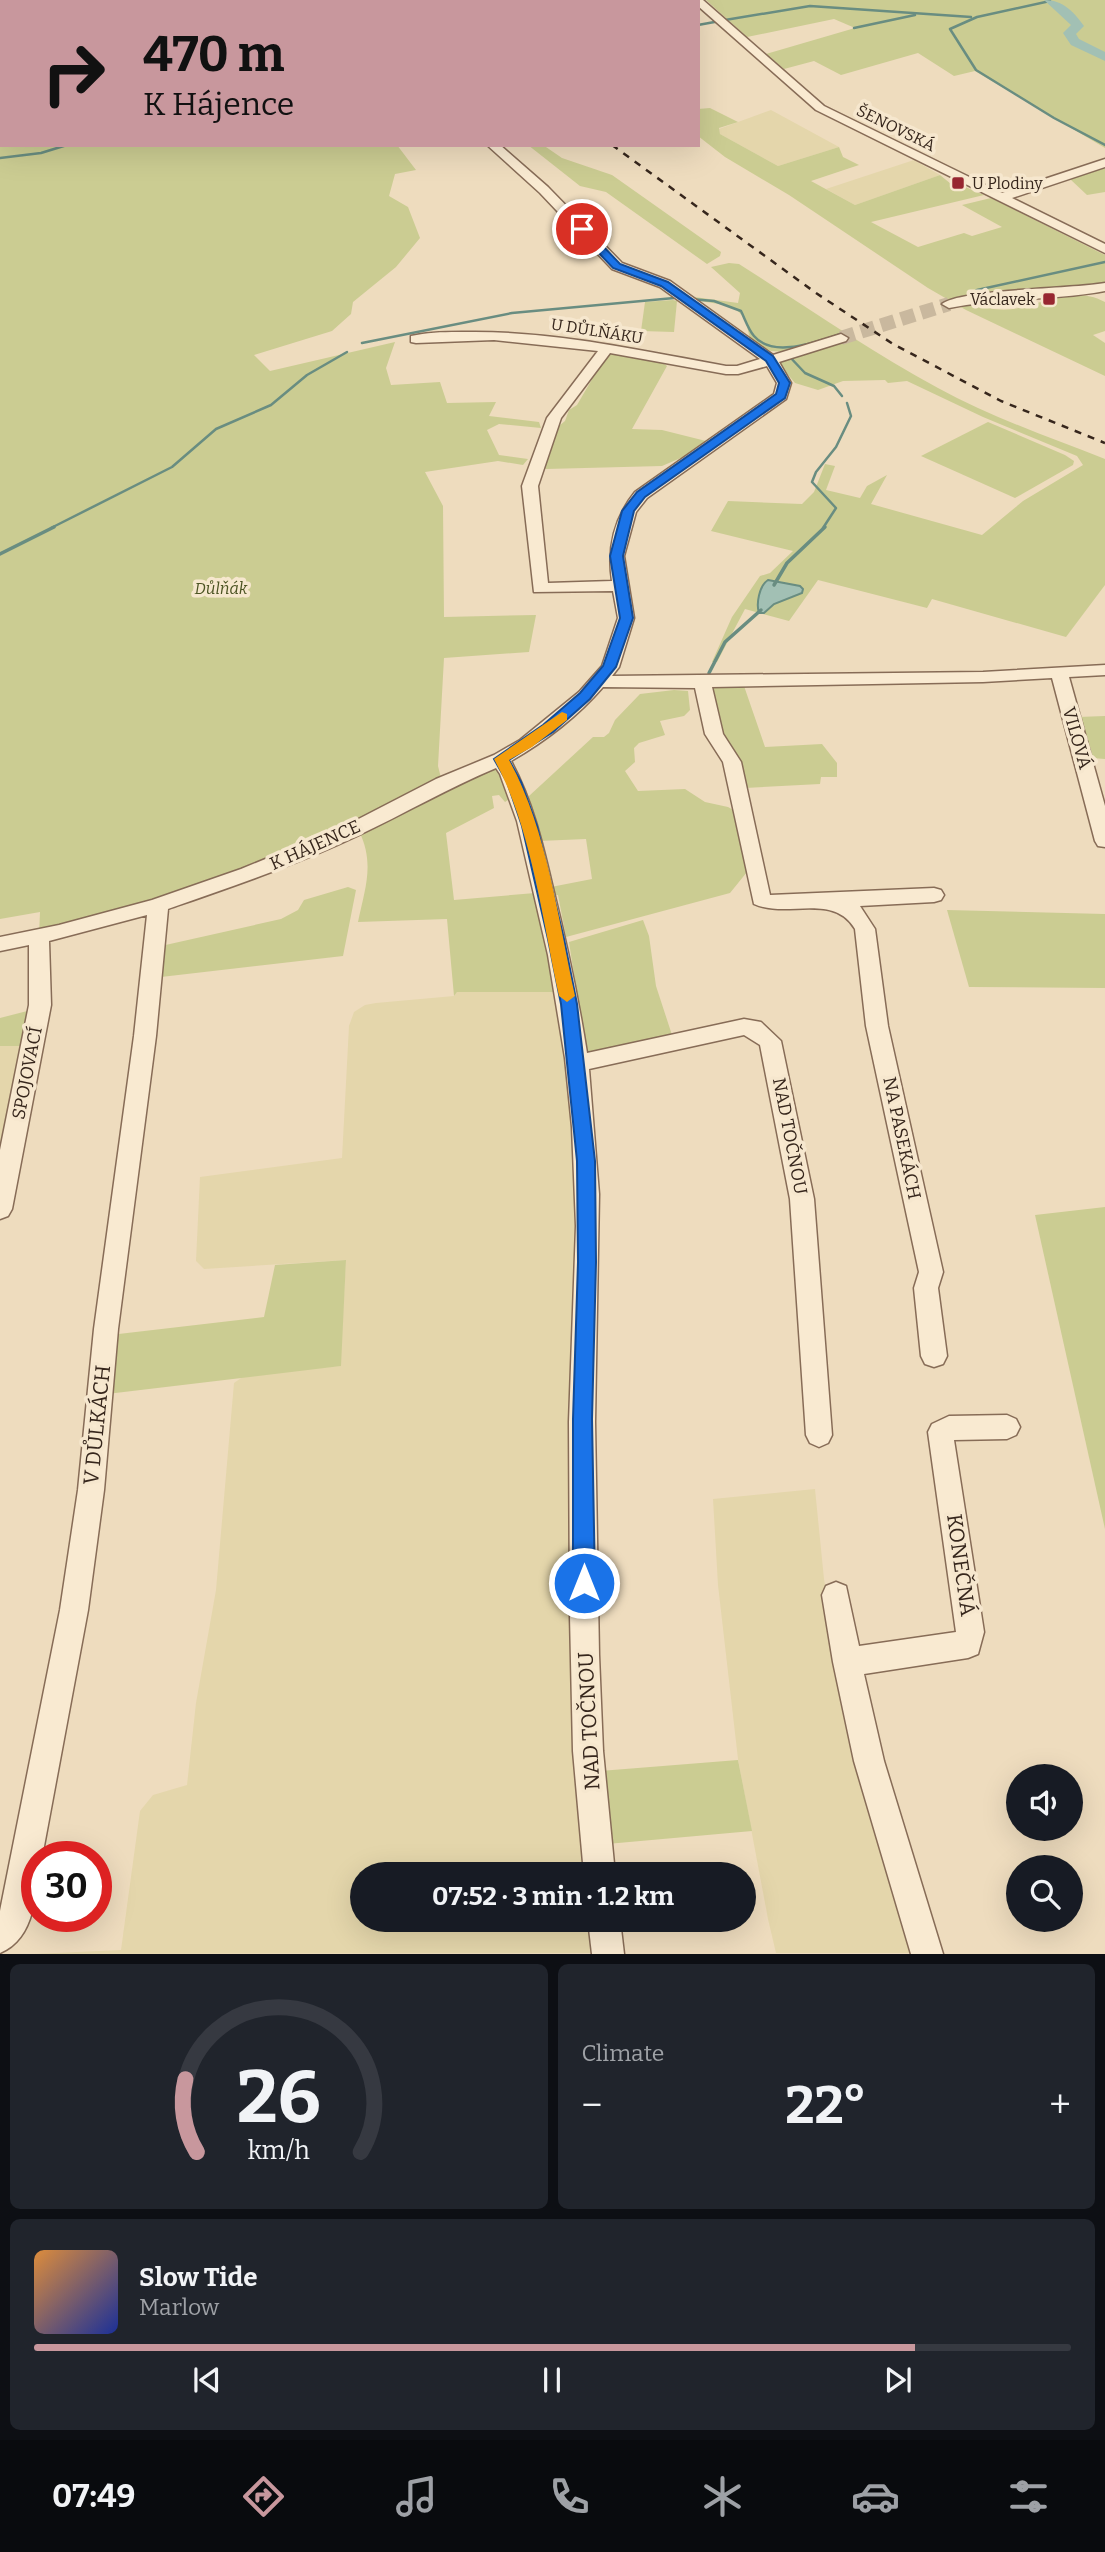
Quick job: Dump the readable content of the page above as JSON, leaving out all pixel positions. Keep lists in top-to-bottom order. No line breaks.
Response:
{"streets":{"street":["ŠENOVSKÁ","U DŮLŇÁKU","VILOVÁ","K HÁJENCE","SPOJOVACÍ","NAD TOČNOU","NA PASEKÁCH","V DŮLKÁCH","KONEČNÁ"]},"crossings":[["K HÁJENCE","SPOJOVACÍ"],["K HÁJENCE","NAD TOČNOU"],["K HÁJENCE","V DŮLKÁCH"]],"parks":["Důlňák"],"places":{"transit":["U Plodiny","Václavek"]},"page":{"turn":["470 m","K Hájence"],"limit":"30","trip":"07:52 · 3 min · 1.2 km","tile":"Climate","heat":["−","22°","+"],"song":["Slow Tide","Marlow"],"tabs":"07:49","gauge":["26","km/h"]}}
